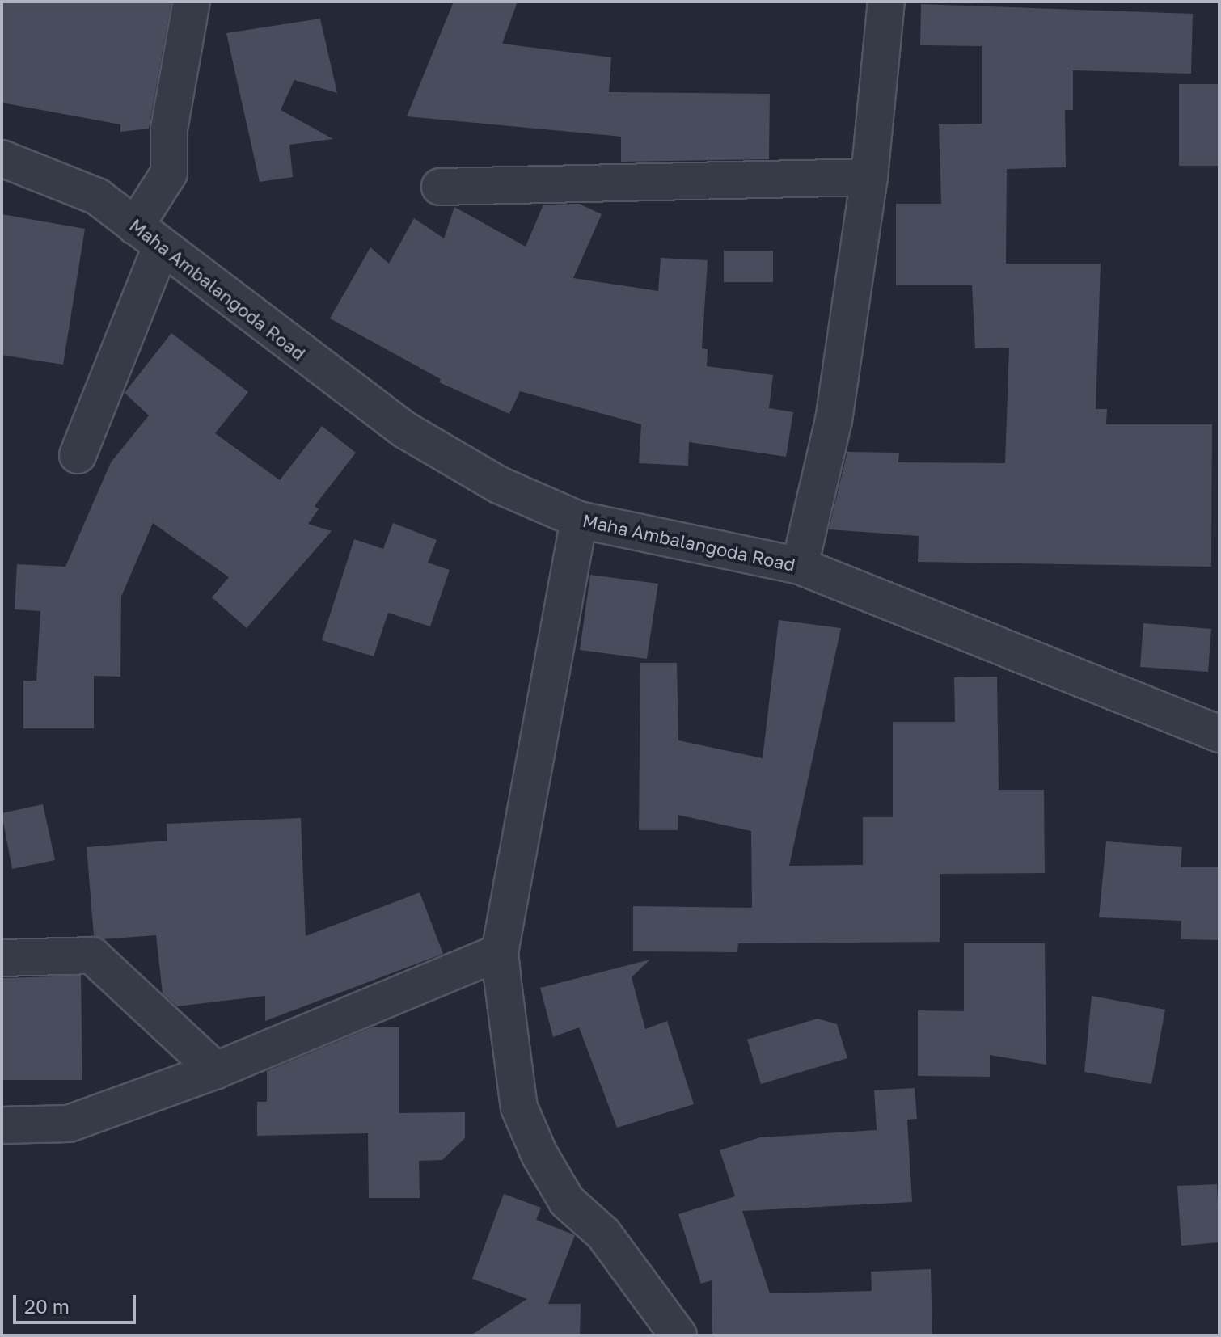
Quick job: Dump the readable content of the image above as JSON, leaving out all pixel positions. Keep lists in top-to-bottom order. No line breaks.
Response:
{"streets":{"street":["Maha Ambalangoda Road"]},"scale_bar":"20 m"}
